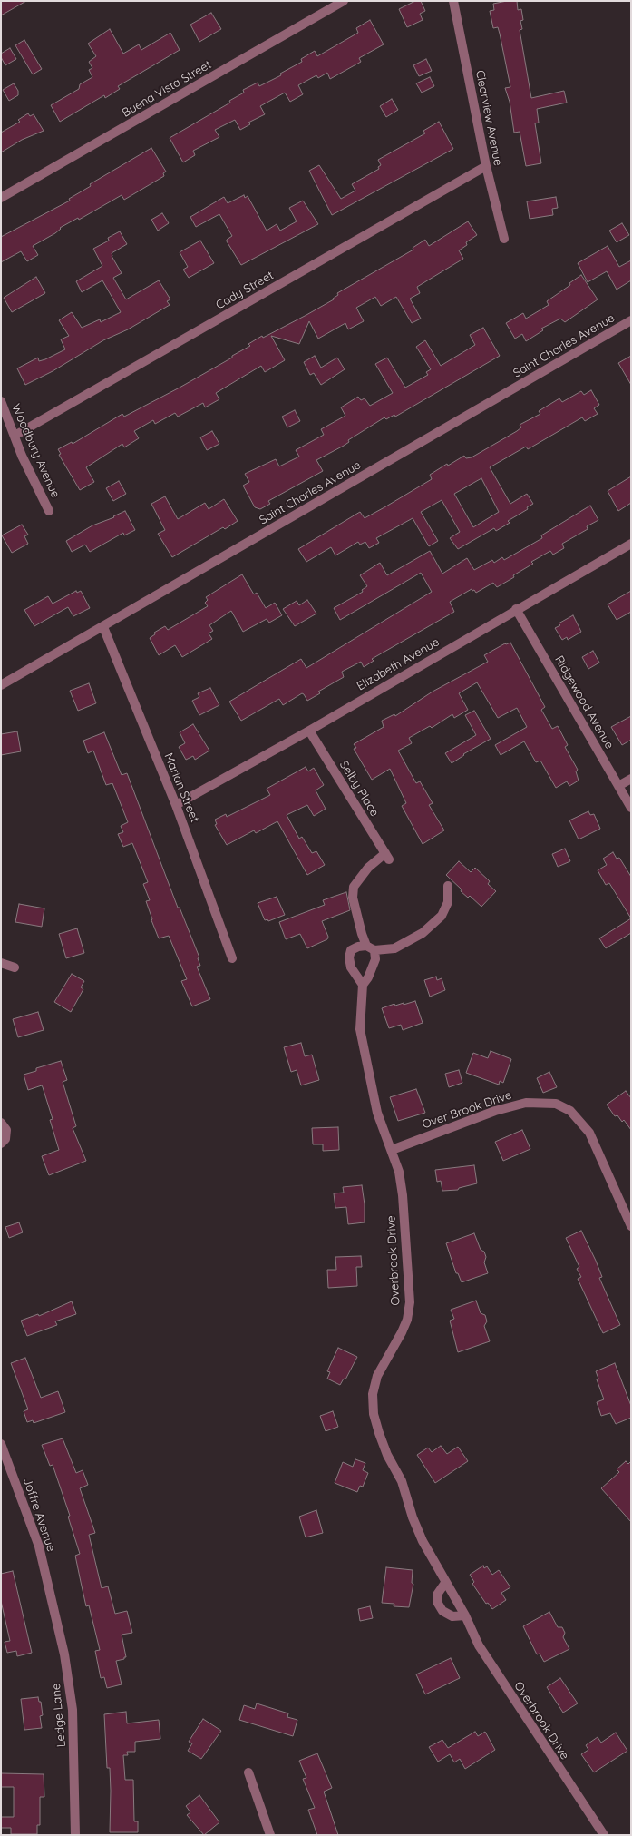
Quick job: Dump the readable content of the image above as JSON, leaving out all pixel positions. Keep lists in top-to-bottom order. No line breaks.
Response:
{"streets":{"street":["Buena Vista Street","Clearview Avenue","Cady Street","Saint Charles Avenue","Woodbury Avenue","Elizabeth Avenue","Ridgewood Avenue","Marian Street","Selby Place","Over Brook Drive","Overbrook Drive","Joffre Avenue","Ledge Lane"]},"crossings":[["Clearview Avenue","Cady Street"],["Cady Street","Woodbury Avenue"],["Saint Charles Avenue","Marian Street"],["Elizabeth Avenue","Ridgewood Avenue"],["Elizabeth Avenue","Marian Street"],["Elizabeth Avenue","Selby Place"],["Over Brook Drive","Overbrook Drive"],["Joffre Avenue","Ledge Lane"]]}
